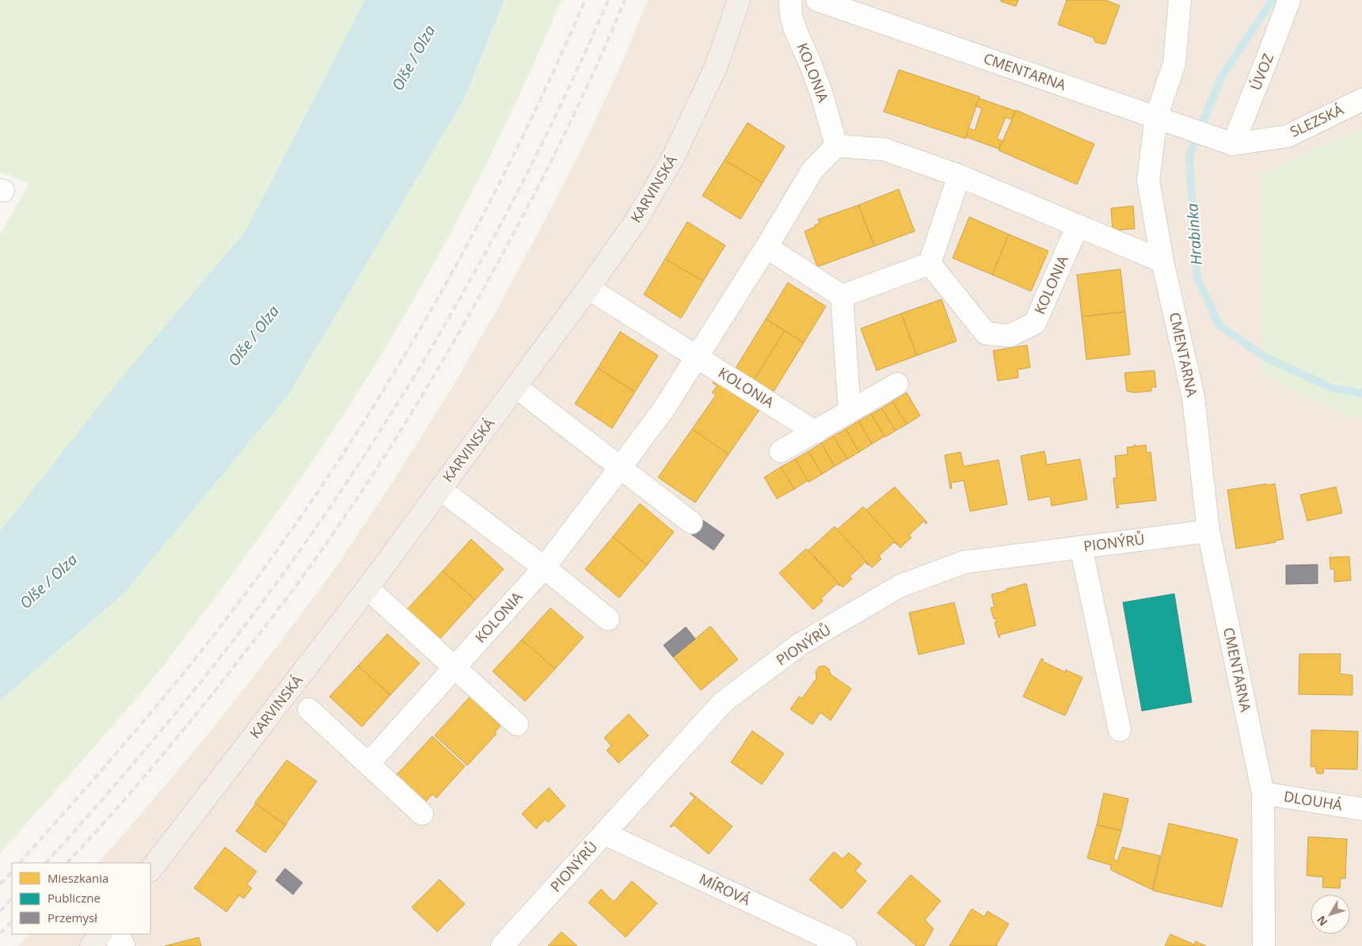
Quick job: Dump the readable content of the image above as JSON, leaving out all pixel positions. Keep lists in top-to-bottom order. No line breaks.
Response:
{"streets":{"main road":["KARVINSKÁ"],"street":["CMENTARNA","ÚVOZ","KOLONIA","SLEZSKÁ","PIONÝRŮ","DLOUHÁ","MÍROVÁ"]},"crossings":[["CMENTARNA","SLEZSKÁ"],["CMENTARNA","PIONÝRŮ"],["CMENTARNA","DLOUHÁ"],["ÚVOZ","SLEZSKÁ"],["KOLONIA","KARVINSKÁ"],["PIONÝRŮ","MÍROVÁ"]],"water":["Olše / Olza","Hrabinka"],"legend":["Mieszkania","Publiczne","Przemysł"],"north":"bottom left"}
